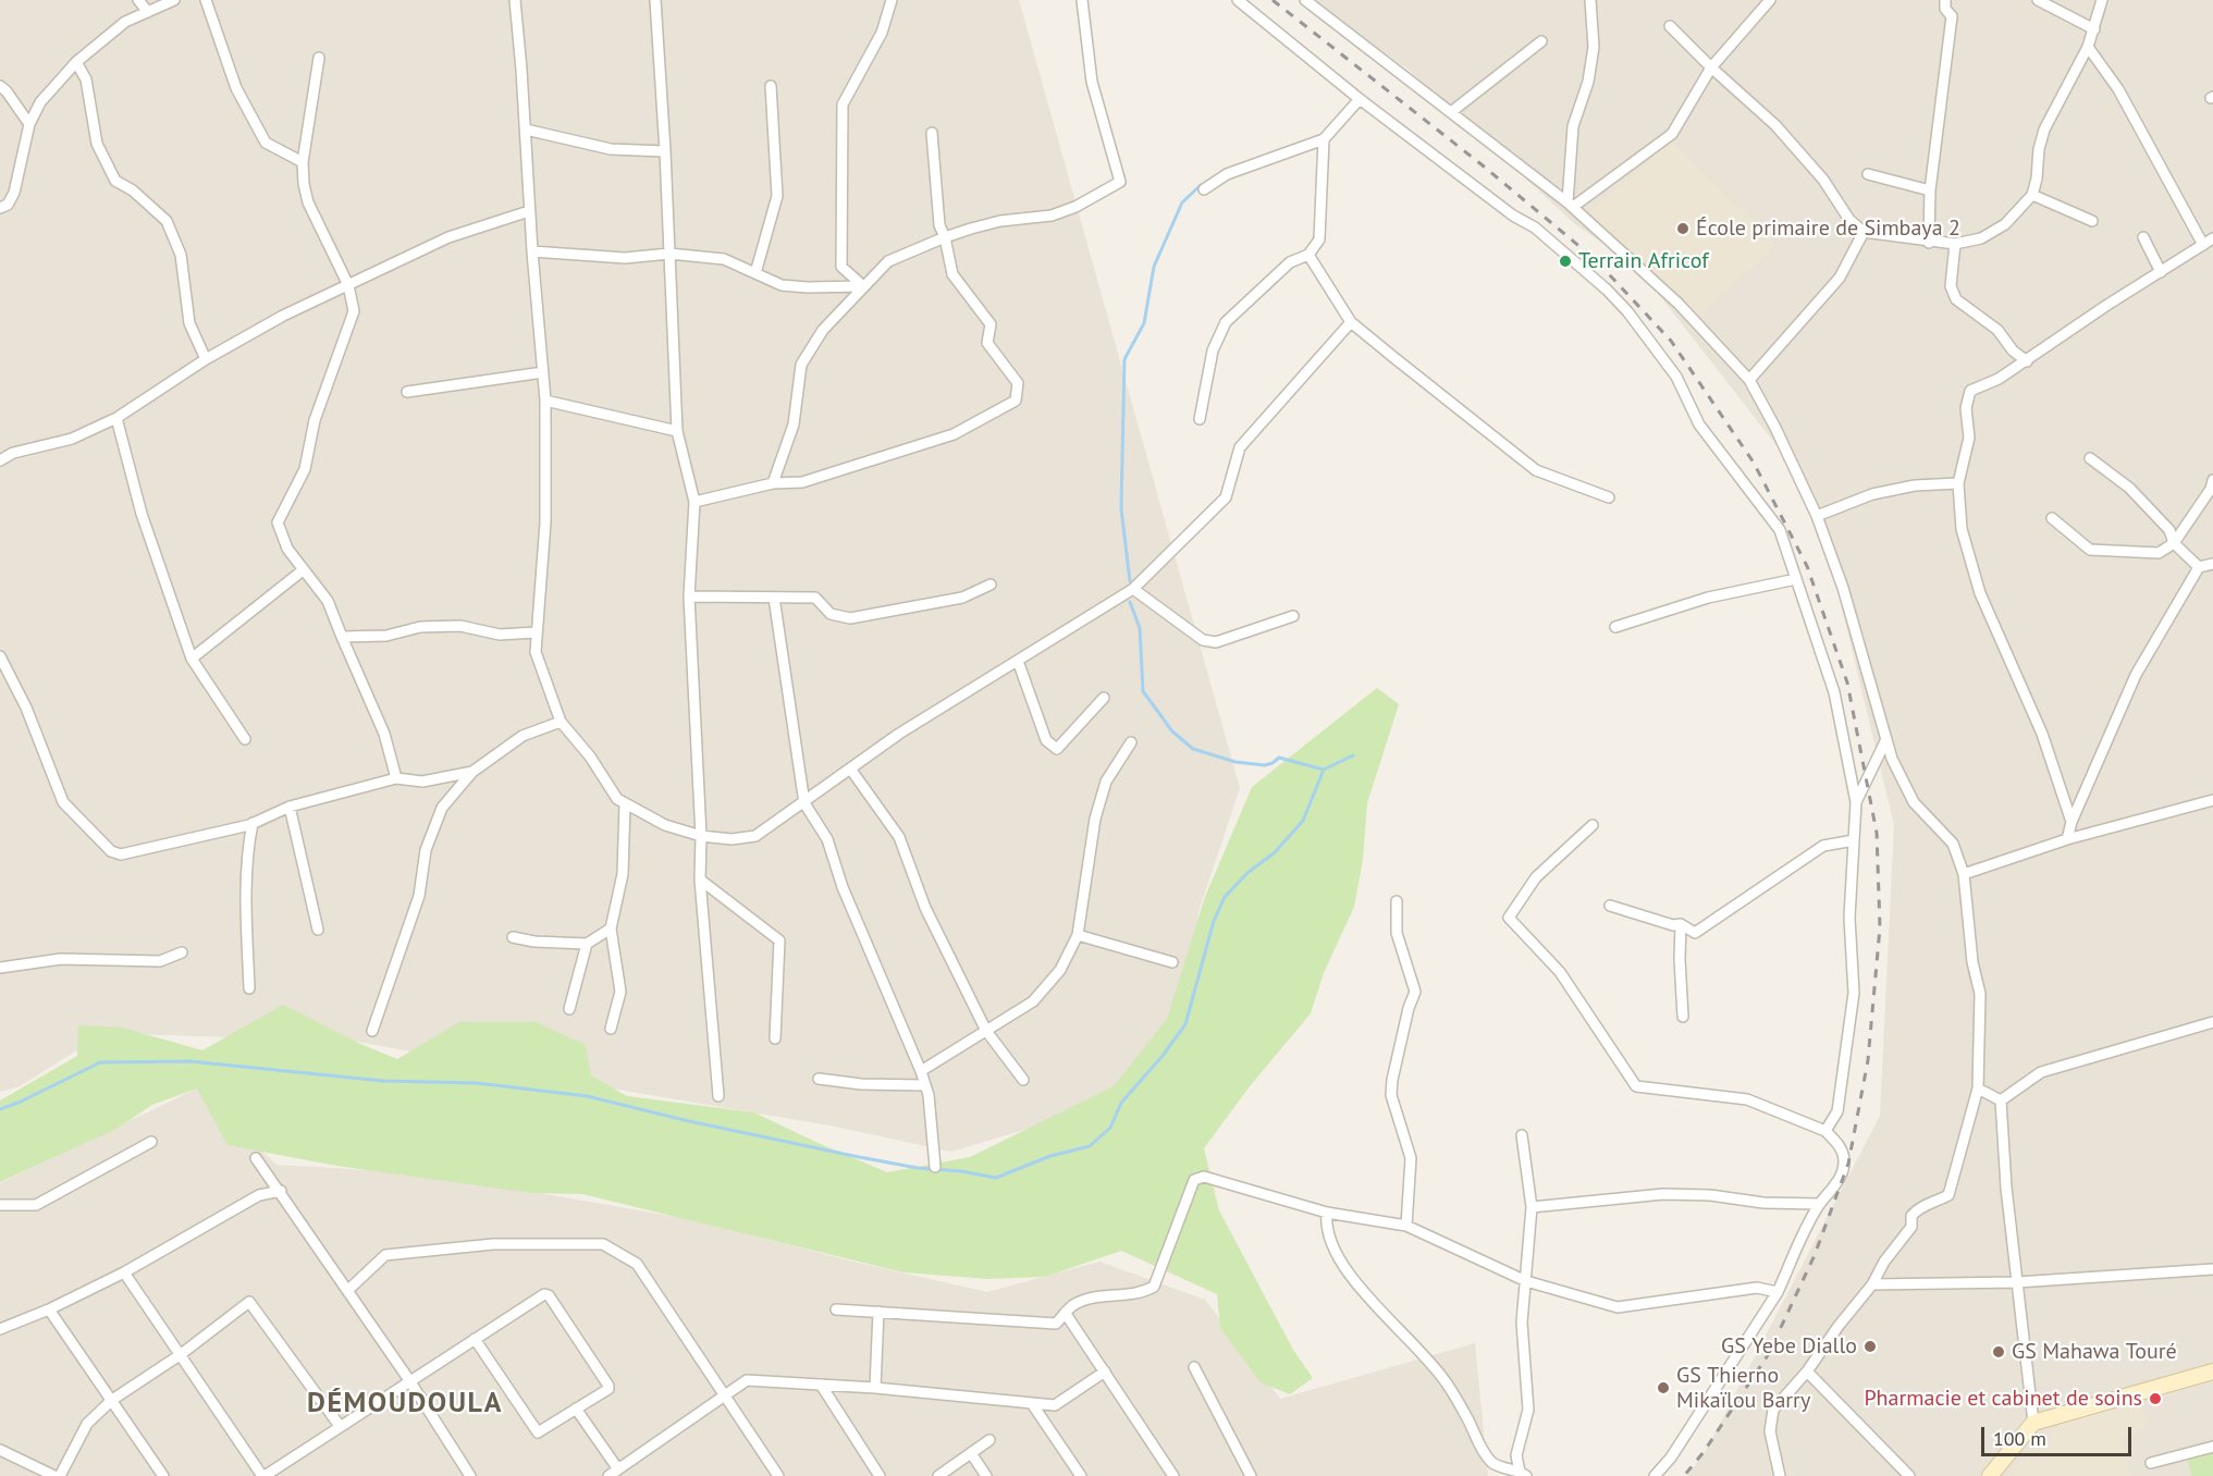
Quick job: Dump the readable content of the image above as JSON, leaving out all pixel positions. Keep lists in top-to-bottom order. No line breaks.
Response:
{"districts":["DÉMOUDOULA"],"places":["École primaire de Simbaya 2","Terrain Africof","GS Yebe Diallo","GS Mahawa Touré","GS Thierno Mikaïlou Barry","Pharmacie et cabinet de soins"],"scale_bar":"100 m"}
